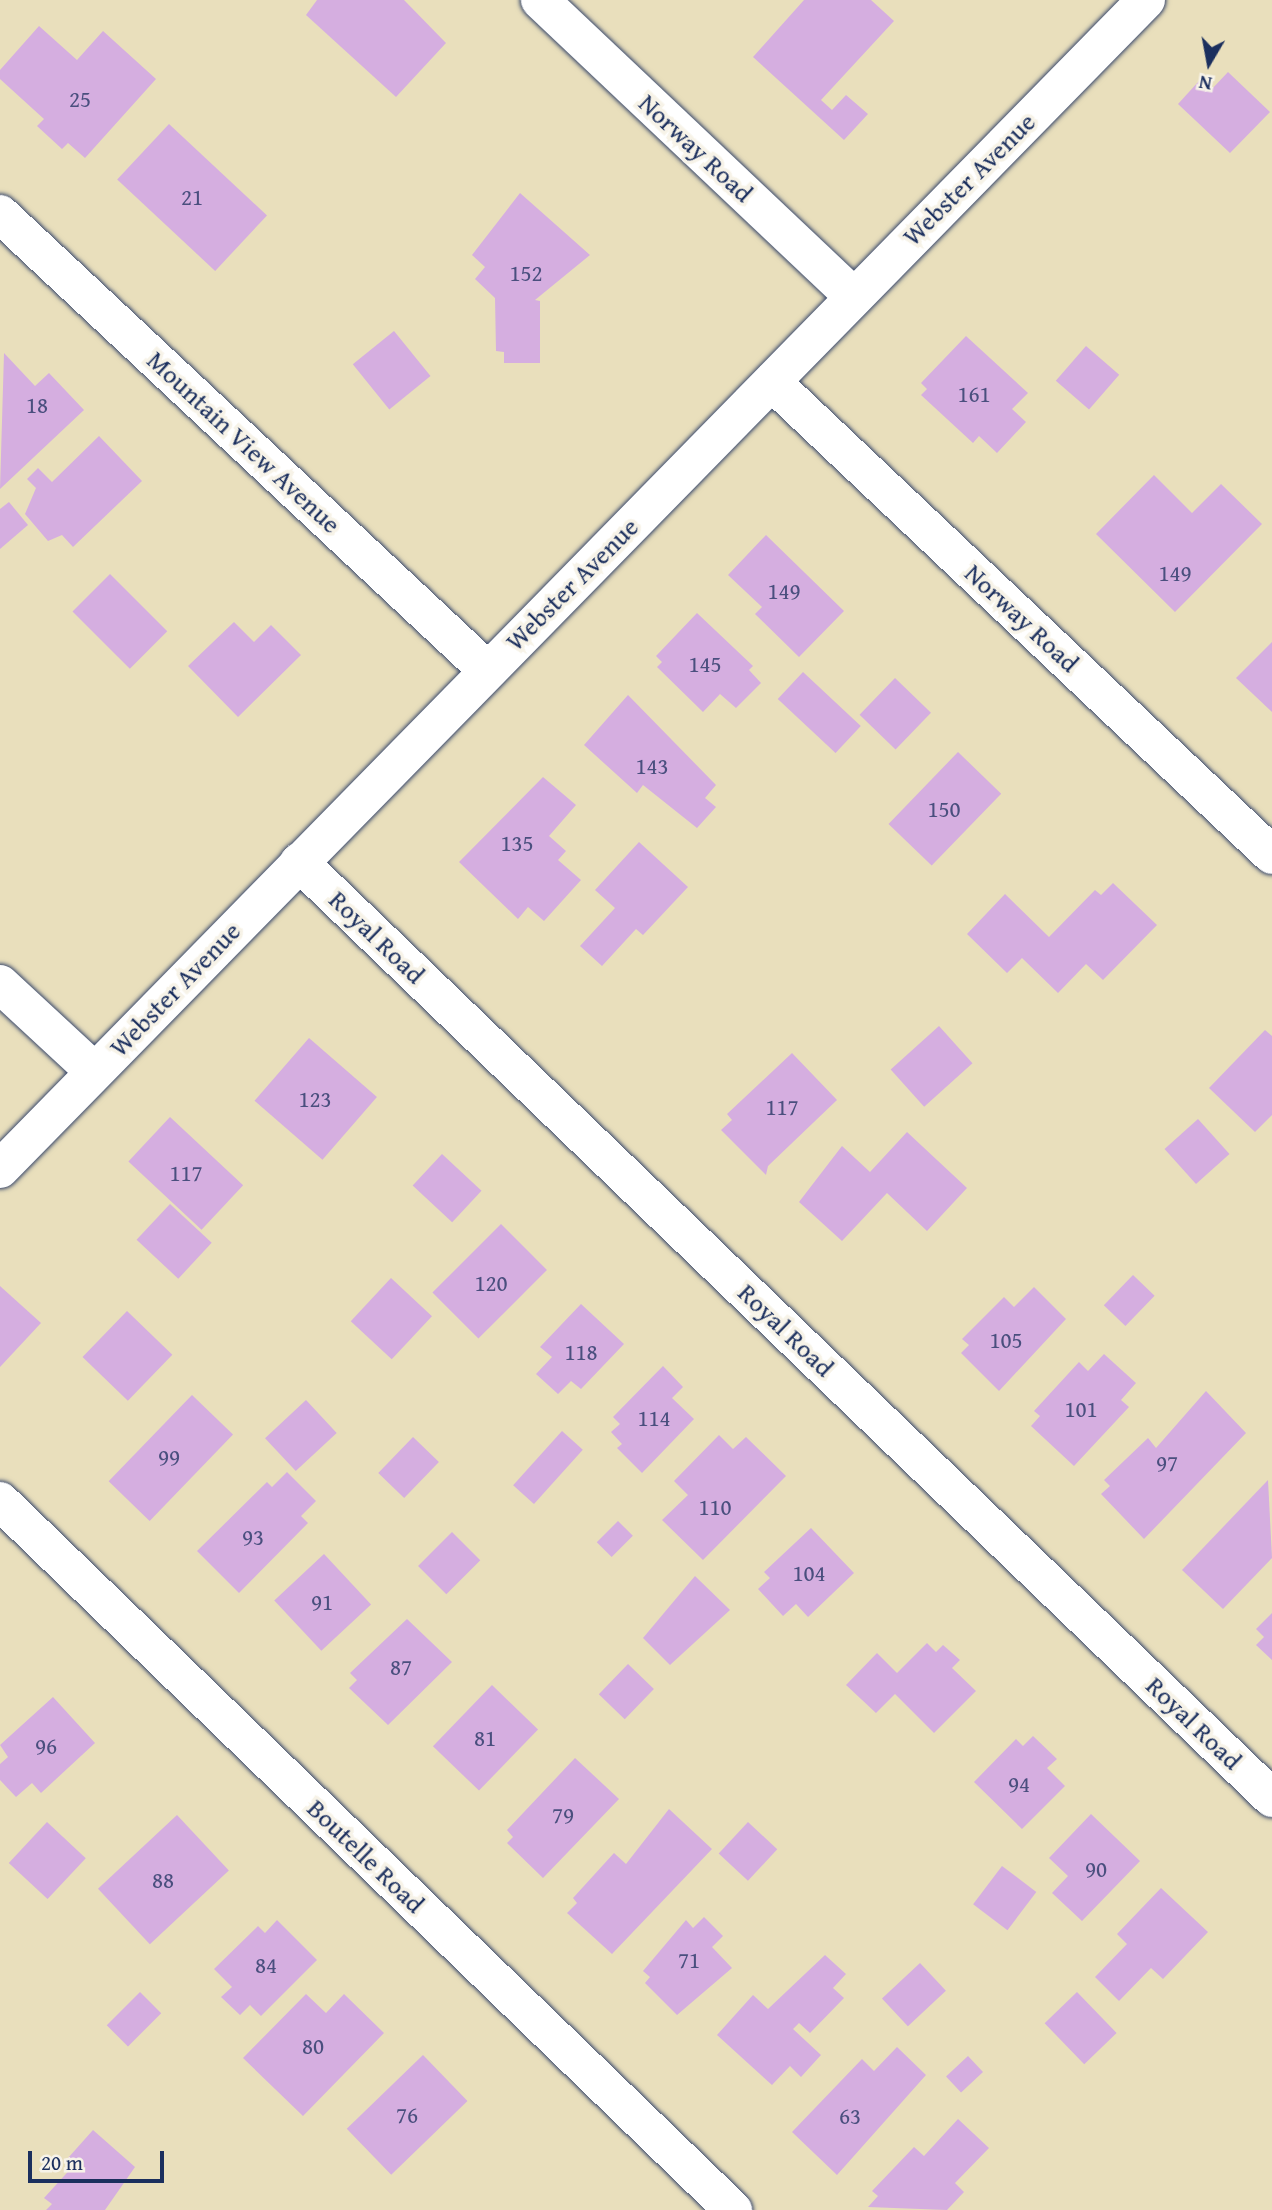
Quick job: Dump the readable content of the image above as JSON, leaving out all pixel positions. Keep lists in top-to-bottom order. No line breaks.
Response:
{"streets":{"street":["Norway Road","Webster Avenue","Mountain View Avenue","Royal Road","Boutelle Road"]},"crossings":[["Norway Road","Webster Avenue"],["Webster Avenue","Mountain View Avenue"],["Webster Avenue","Royal Road"]],"house_numbers":["25","21","152","161","18","149","149","145","143","150","135","123","117","117","120","105","118","101","114","99","97","110","93","104","91","87","81","96","94","79","90","88","71","84","80","76","63"],"scale_bar":"20 m","north":"bottom"}
